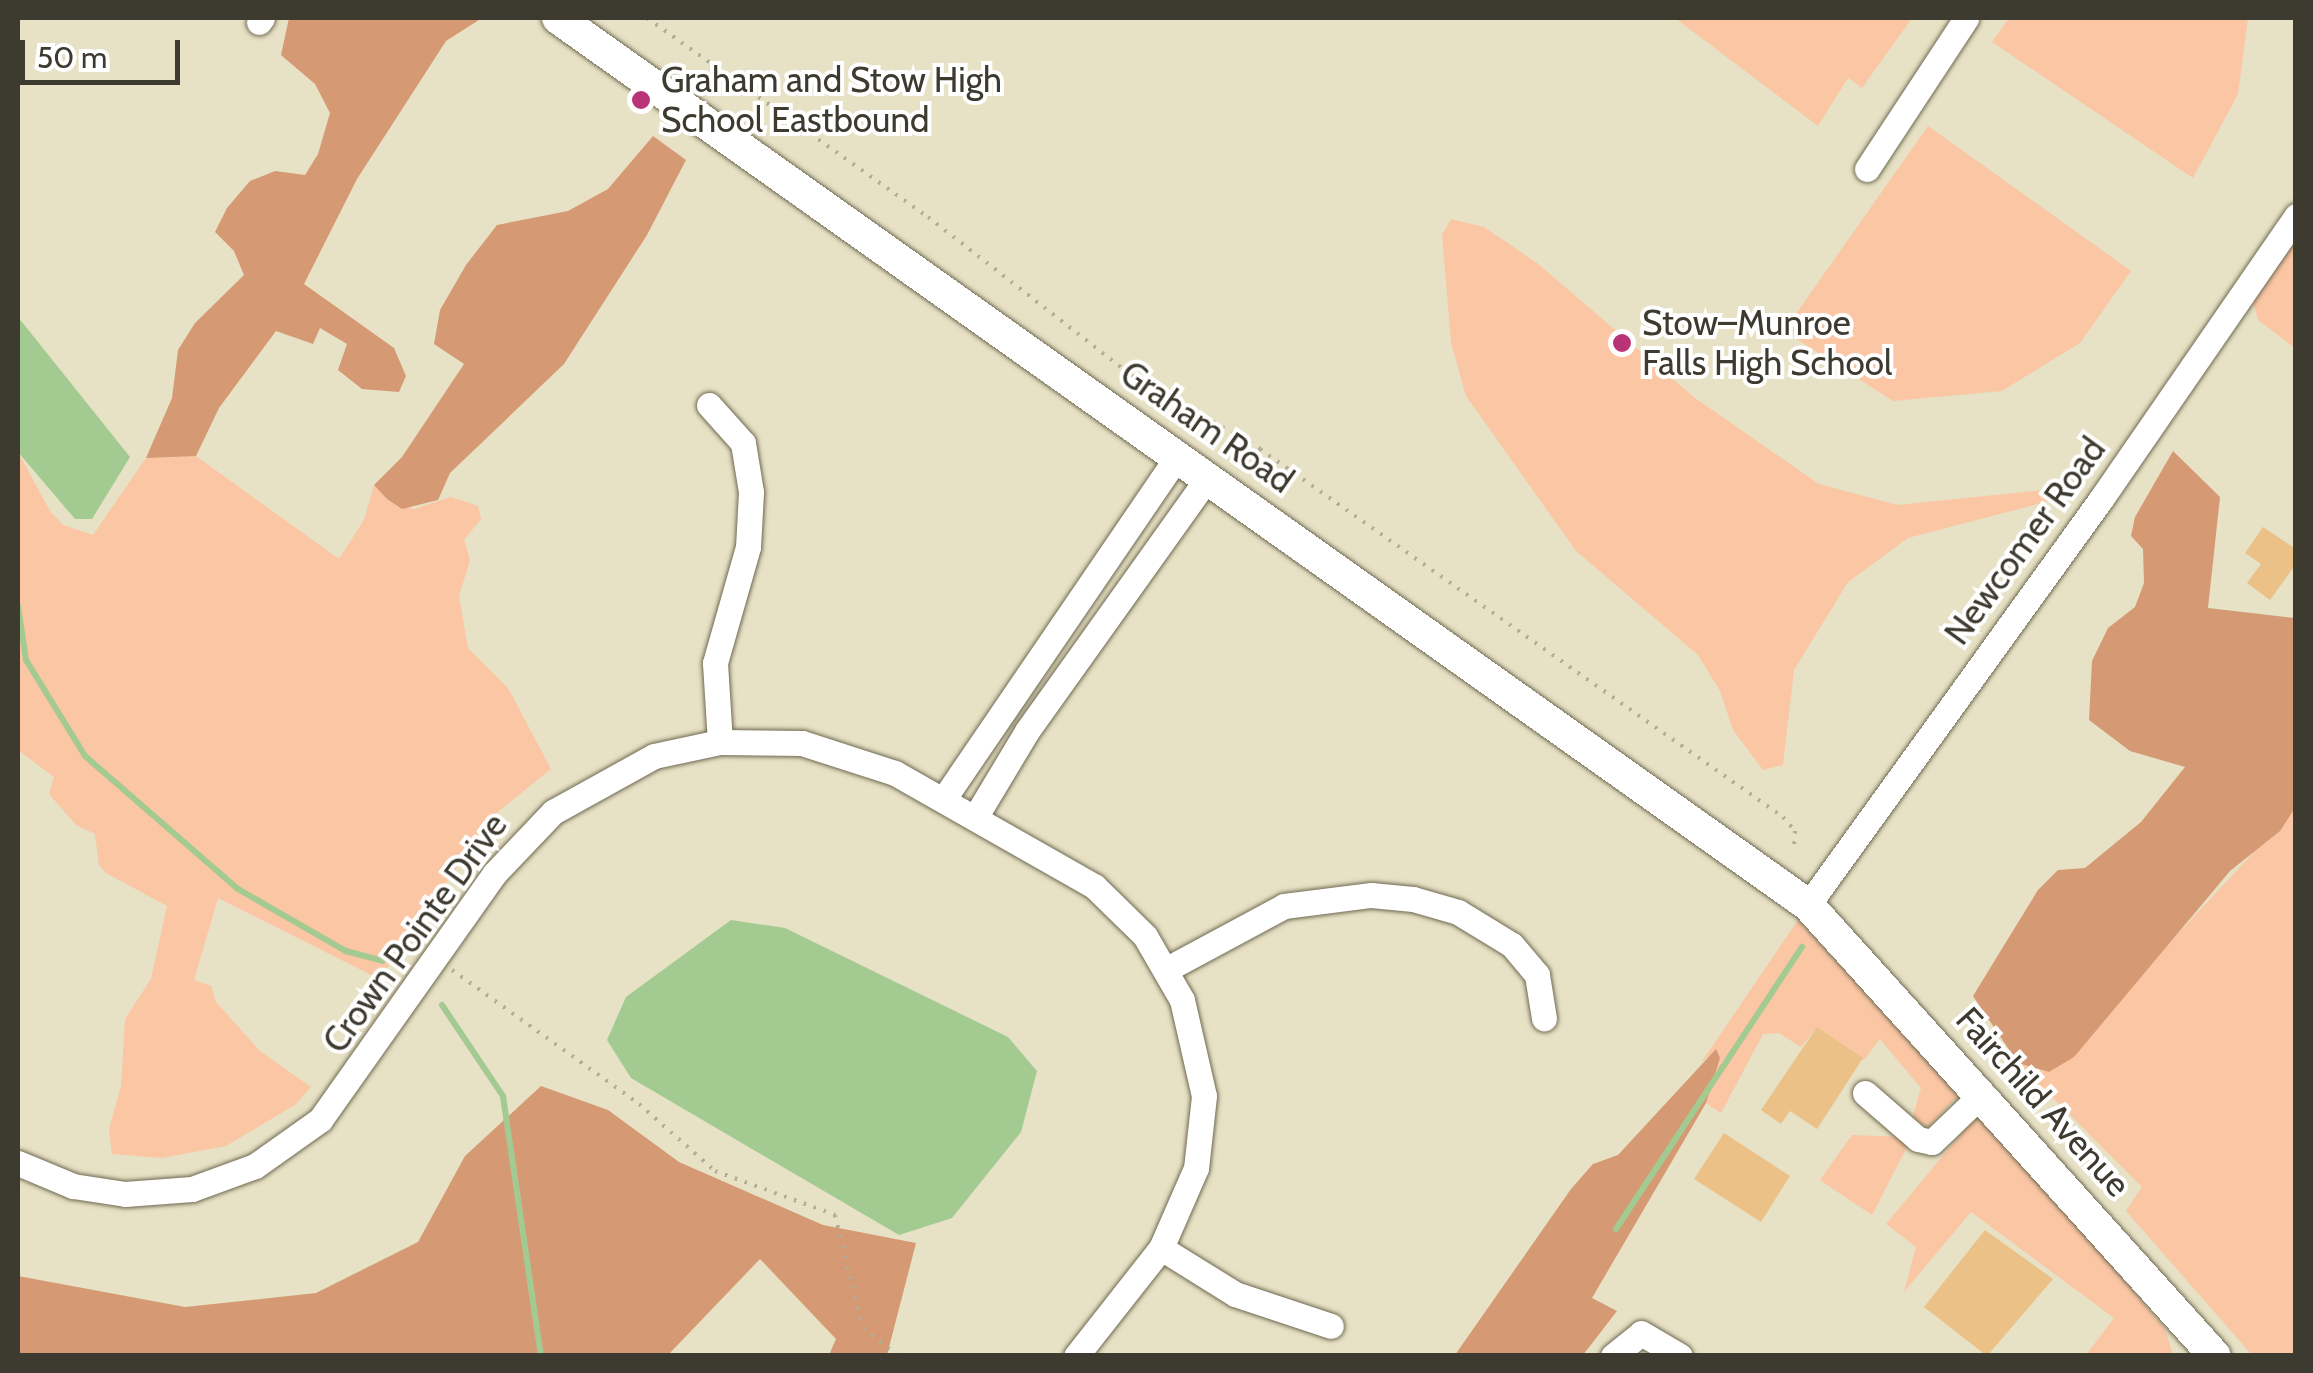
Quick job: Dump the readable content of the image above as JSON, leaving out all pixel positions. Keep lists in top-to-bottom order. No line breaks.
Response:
{"streets":{"main road":["Graham Road","Fairchild Avenue"],"street":["Newcomer Road","Crown Pointe Drive"]},"crossings":[["Graham Road","Newcomer Road"],["Graham Road","Fairchild Avenue"],["Newcomer Road","Fairchild Avenue"]],"places":["Graham and Stow High School Eastbound","Stow–Munroe Falls High School"],"scale_bar":"50 m"}
